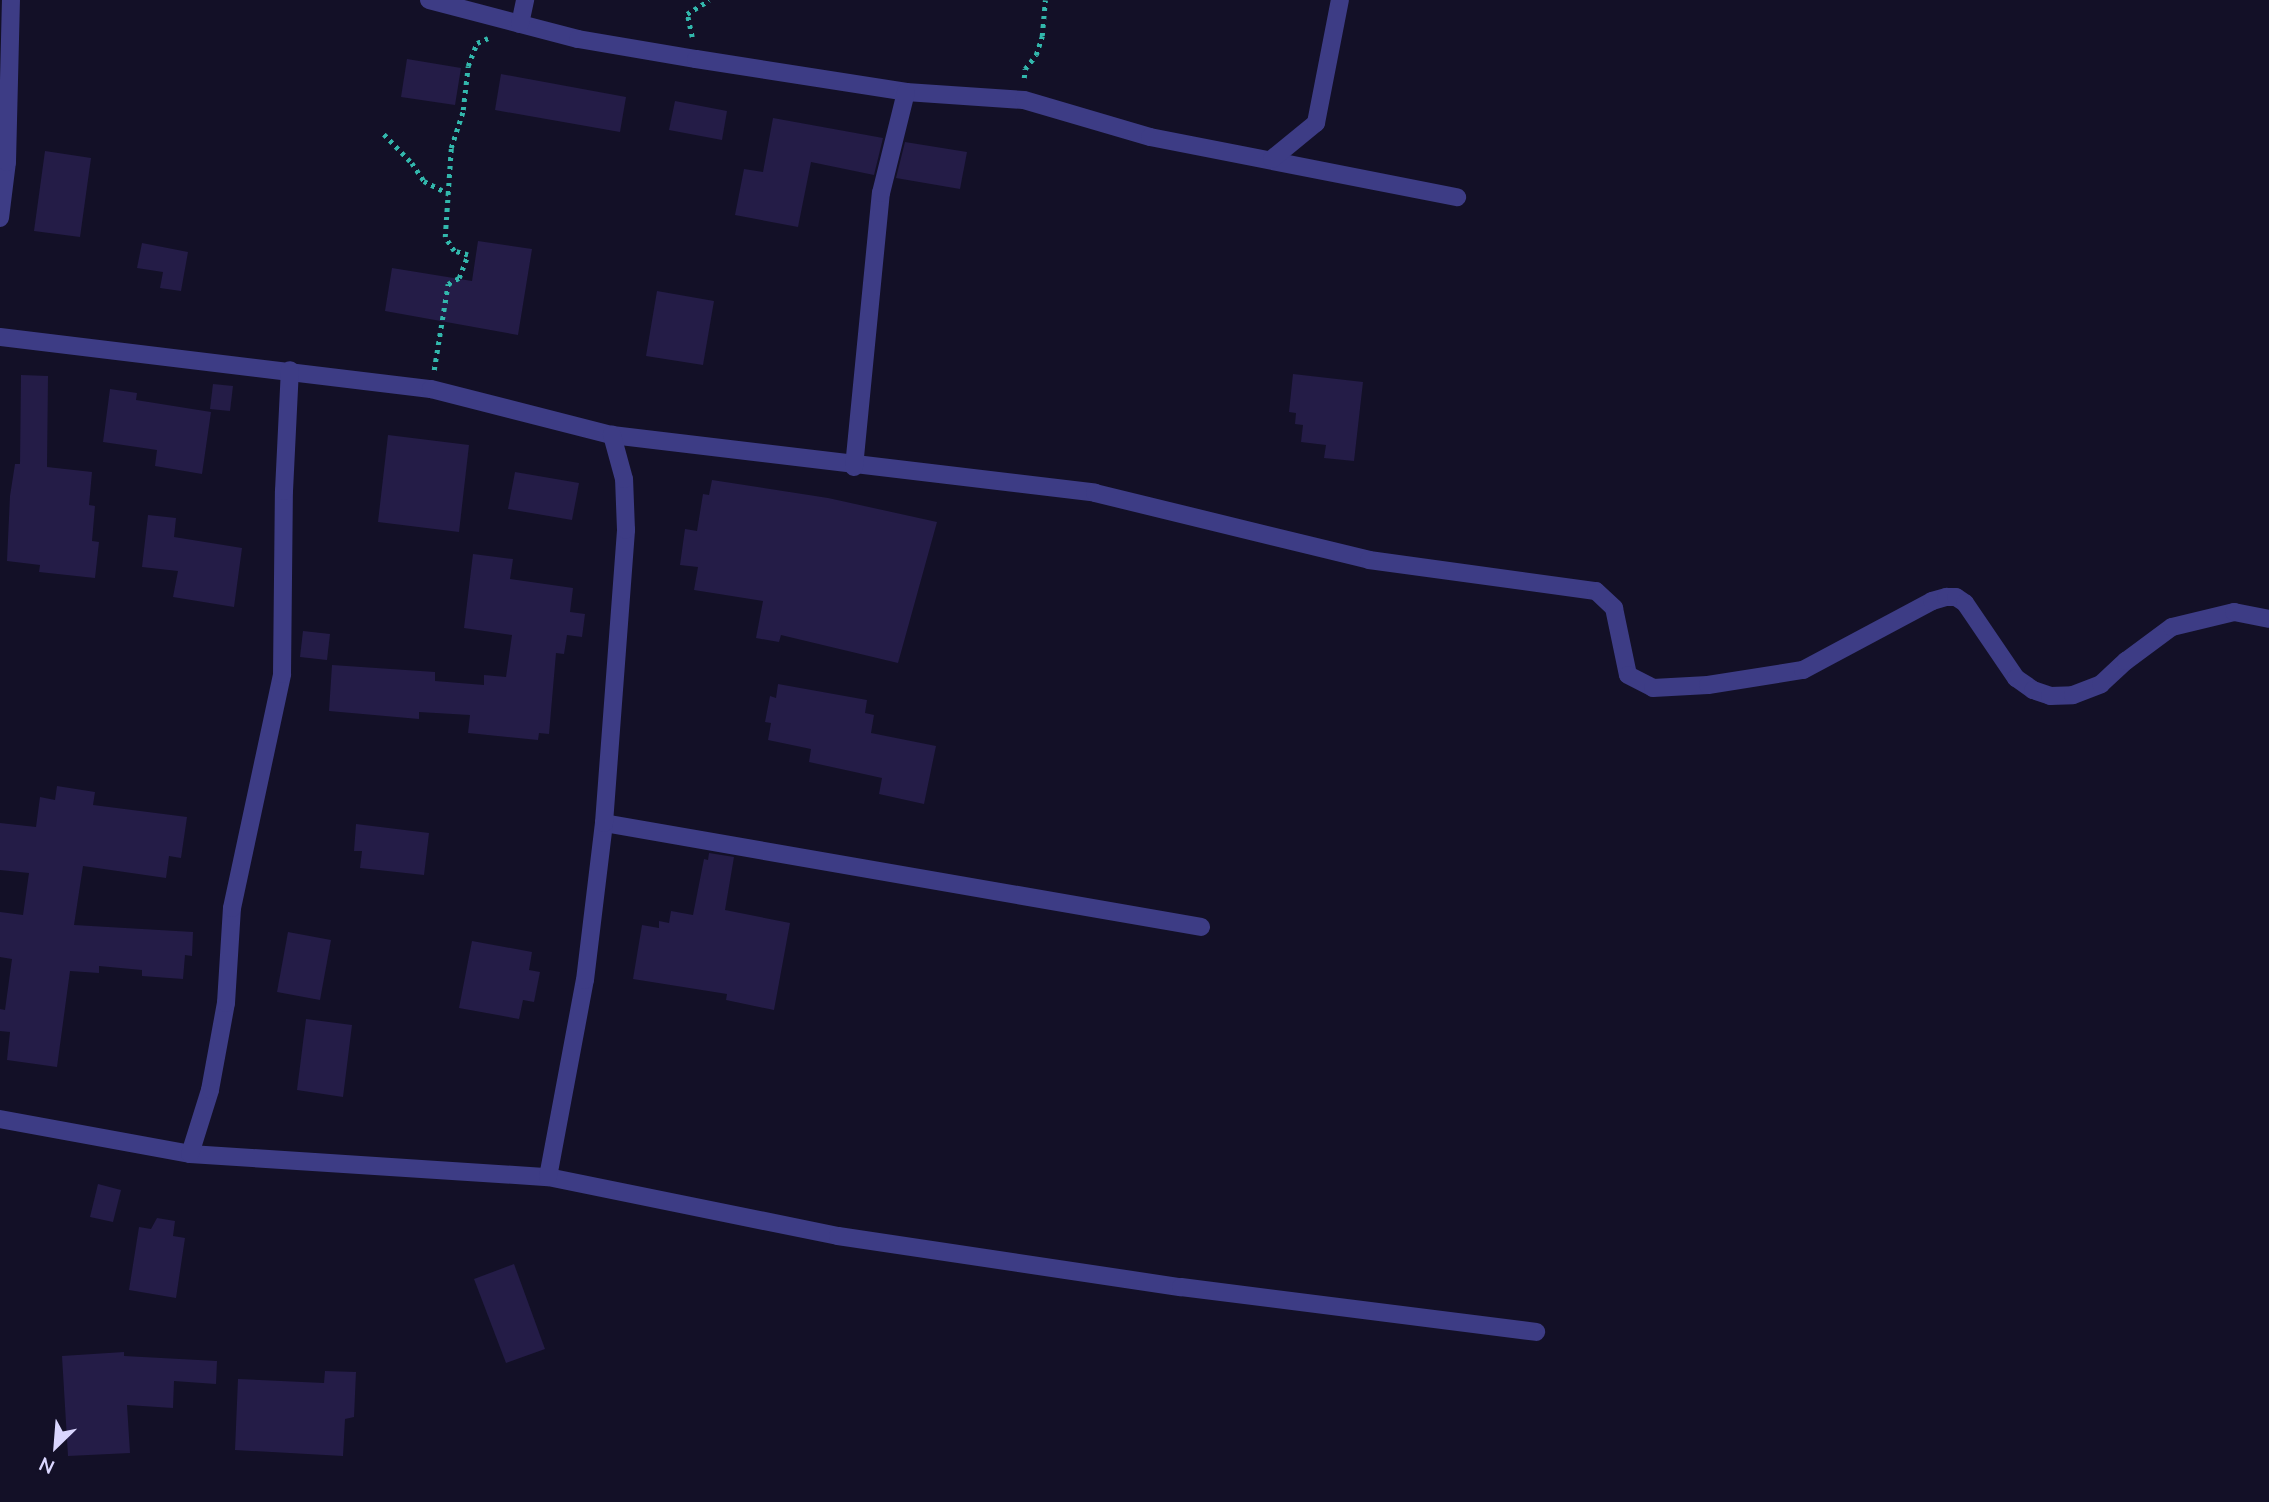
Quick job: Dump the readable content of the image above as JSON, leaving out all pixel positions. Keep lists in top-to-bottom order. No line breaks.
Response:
{"north":"bottom left"}
